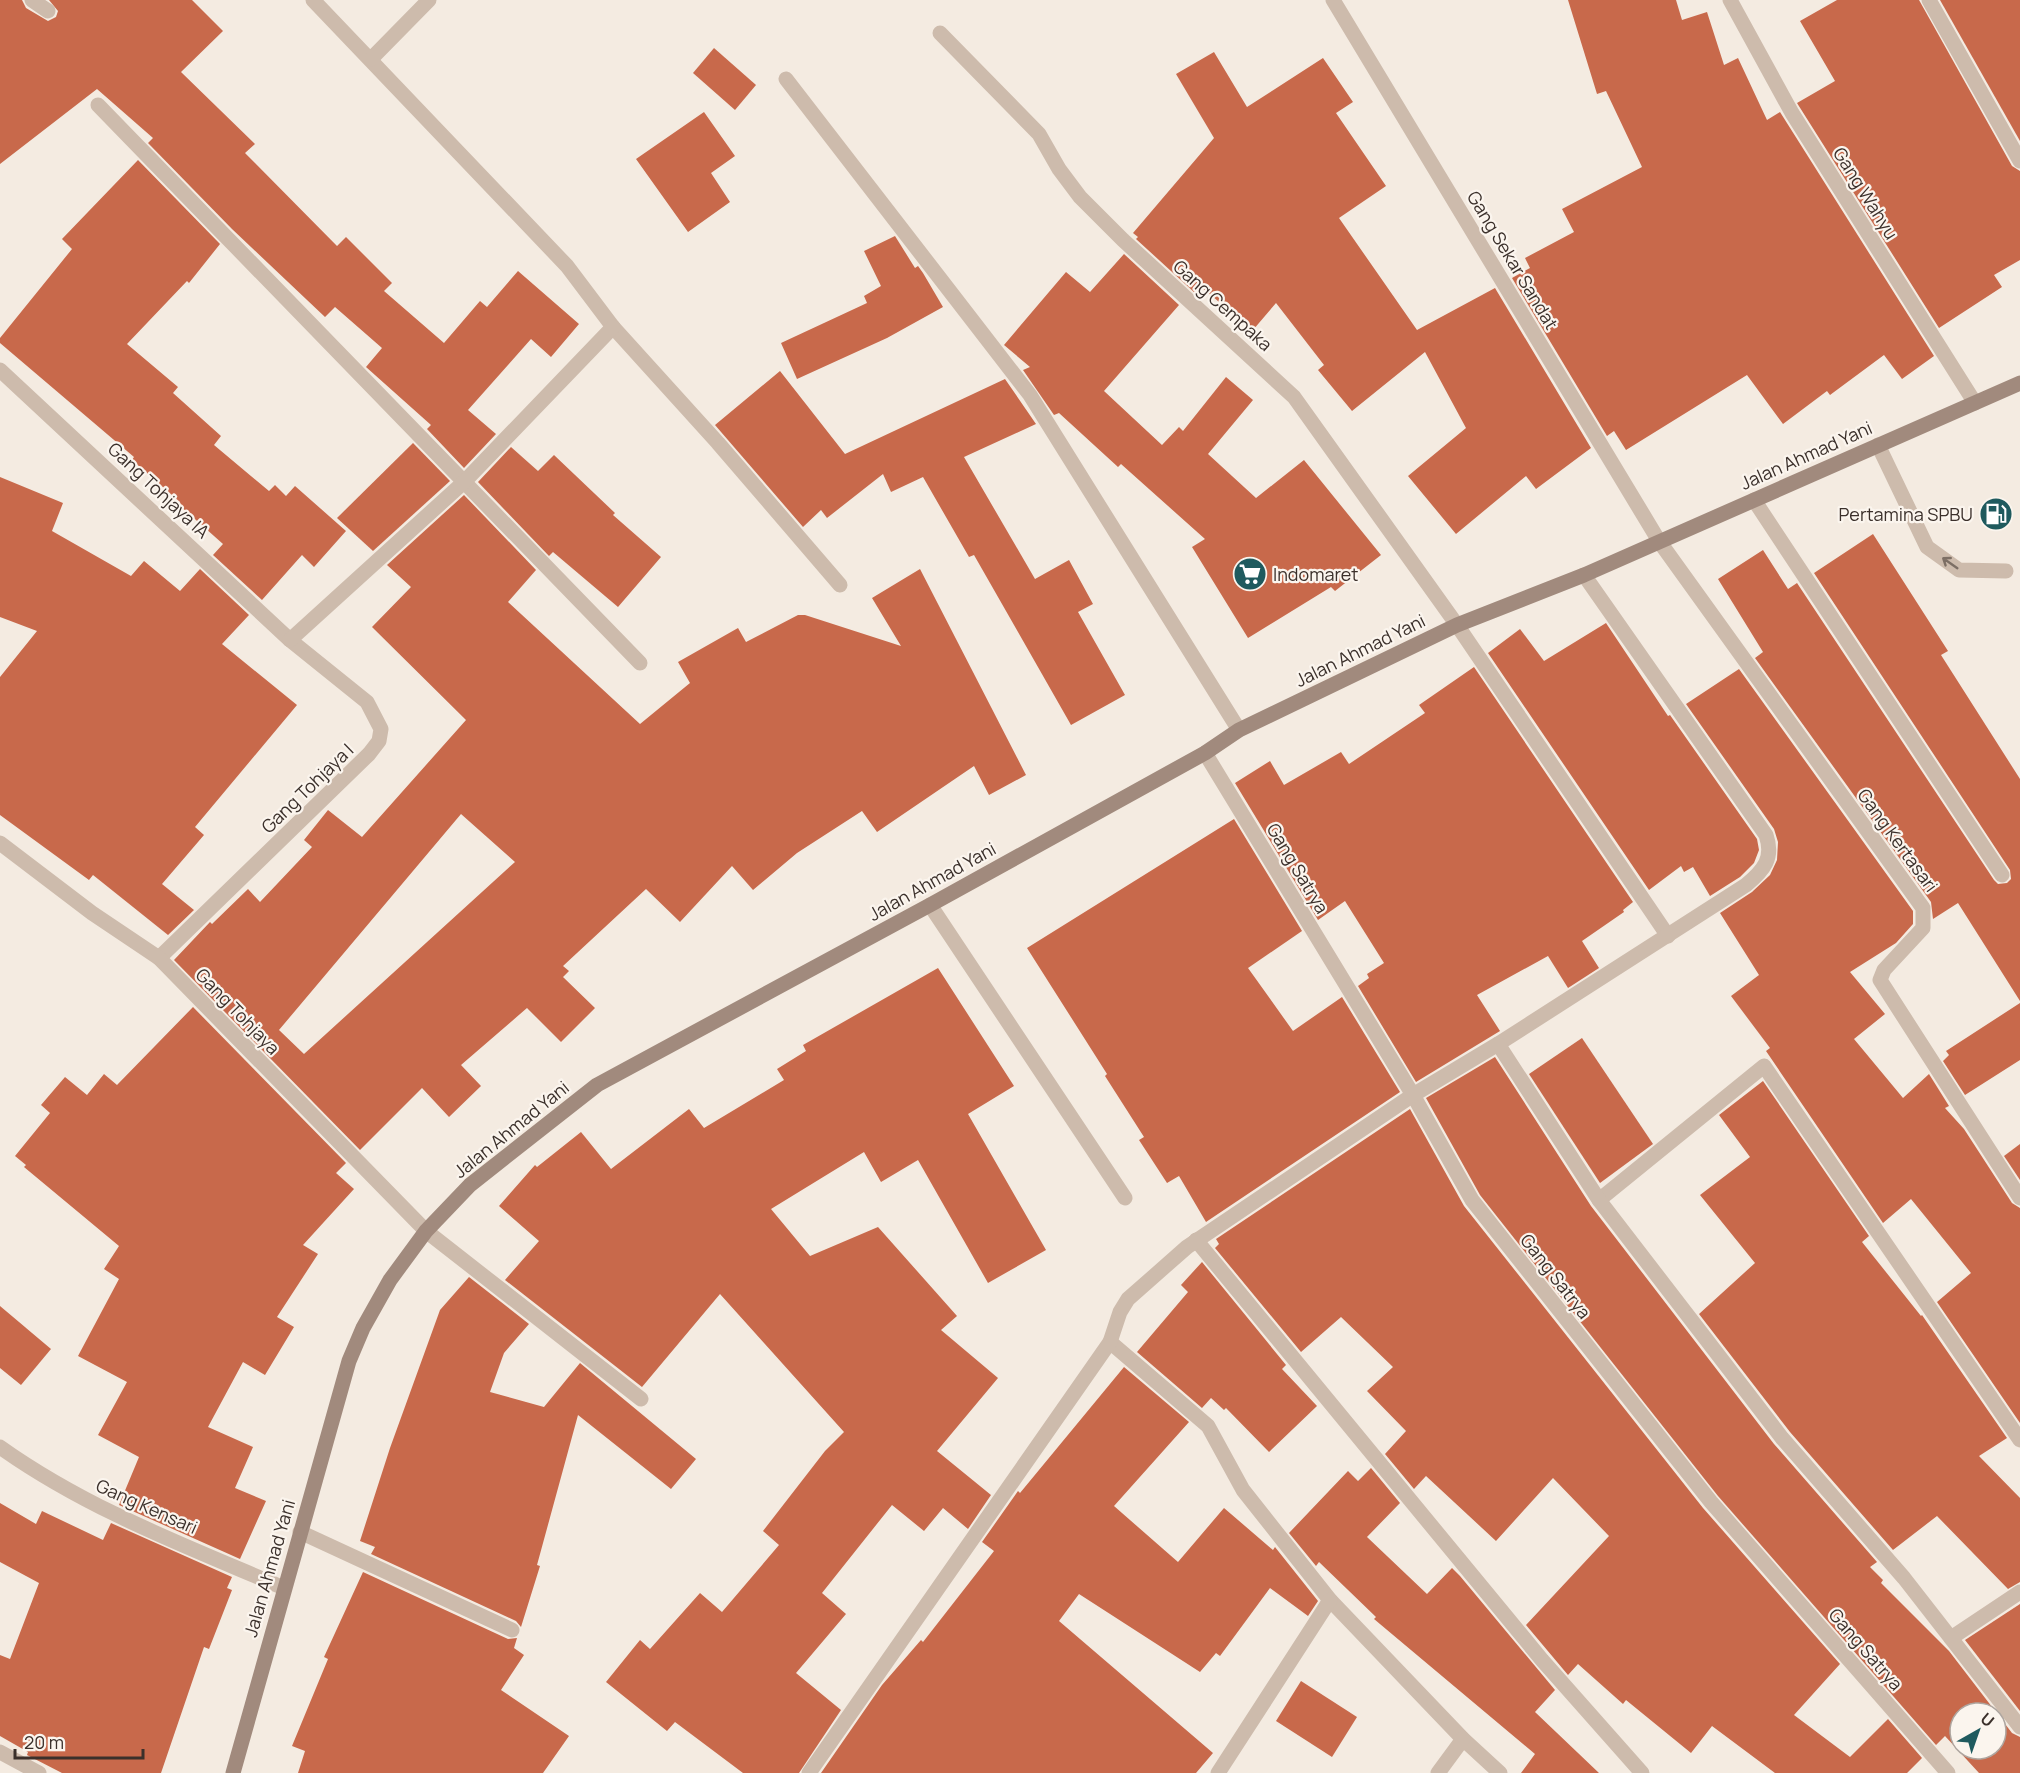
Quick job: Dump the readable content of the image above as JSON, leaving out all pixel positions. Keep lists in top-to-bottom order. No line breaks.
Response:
{"streets":{"main road":["Jalan Ahmad Yani"],"street":["Gang Wahyu","Gang Sekar Sandat","Gang Cempaka","Gang Tohjaya IA","Gang Tohjaya I","Gang Kertasari","Gang Satrya","Gang Tohjaya","Gang Kensari"]},"crossings":[["Gang Wahyu","Jalan Ahmad Yani"],["Gang Sekar Sandat","Jalan Ahmad Yani"],["Gang Sekar Sandat","Gang Kertasari"],["Gang Cempaka","Jalan Ahmad Yani"],["Jalan Ahmad Yani","Gang Kertasari"],["Jalan Ahmad Yani","Gang Satrya"],["Jalan Ahmad Yani","Gang Tohjaya"],["Jalan Ahmad Yani","Gang Kensari"],["Gang Tohjaya IA","Gang Tohjaya I"],["Gang Tohjaya I","Gang Tohjaya"]],"places":{"fuel station":["Pertamina SPBU"],"supermarket":["Indomaret"]},"scale_bar":"20 m","north":"top right"}
